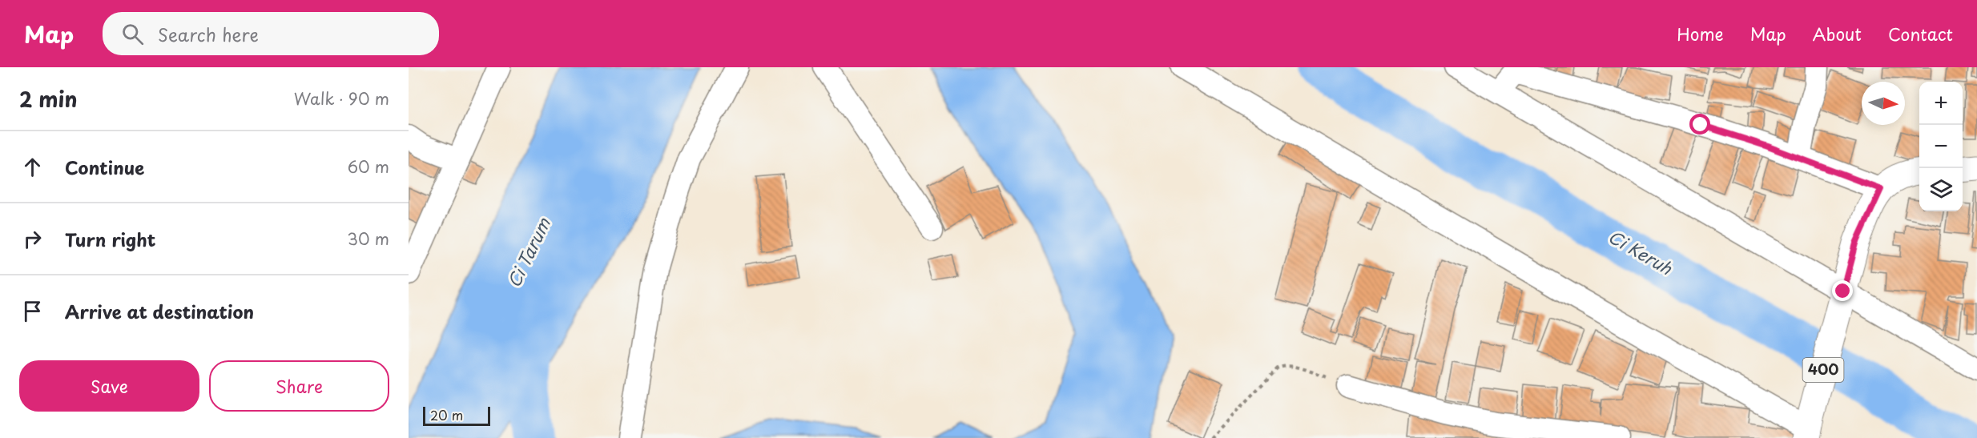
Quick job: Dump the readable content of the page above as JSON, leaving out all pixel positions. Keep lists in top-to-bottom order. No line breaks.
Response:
{"streets":{"main road":["400"]},"water":["Ci Tarum","Ci Keruh"],"scale_bar":"20 m","north":"right","page":{"header":"Map","search":"Search here","nav":["Home","Map","About","Contact"],"heading":["2 min","Walk · 90 m"],"map_buttons":["+","−"],"list":[["Continue","60 m"],["Turn right","30 m"],"Arrive at destination"],"buttons":["Save","Share"],"scale":"20 m"}}
